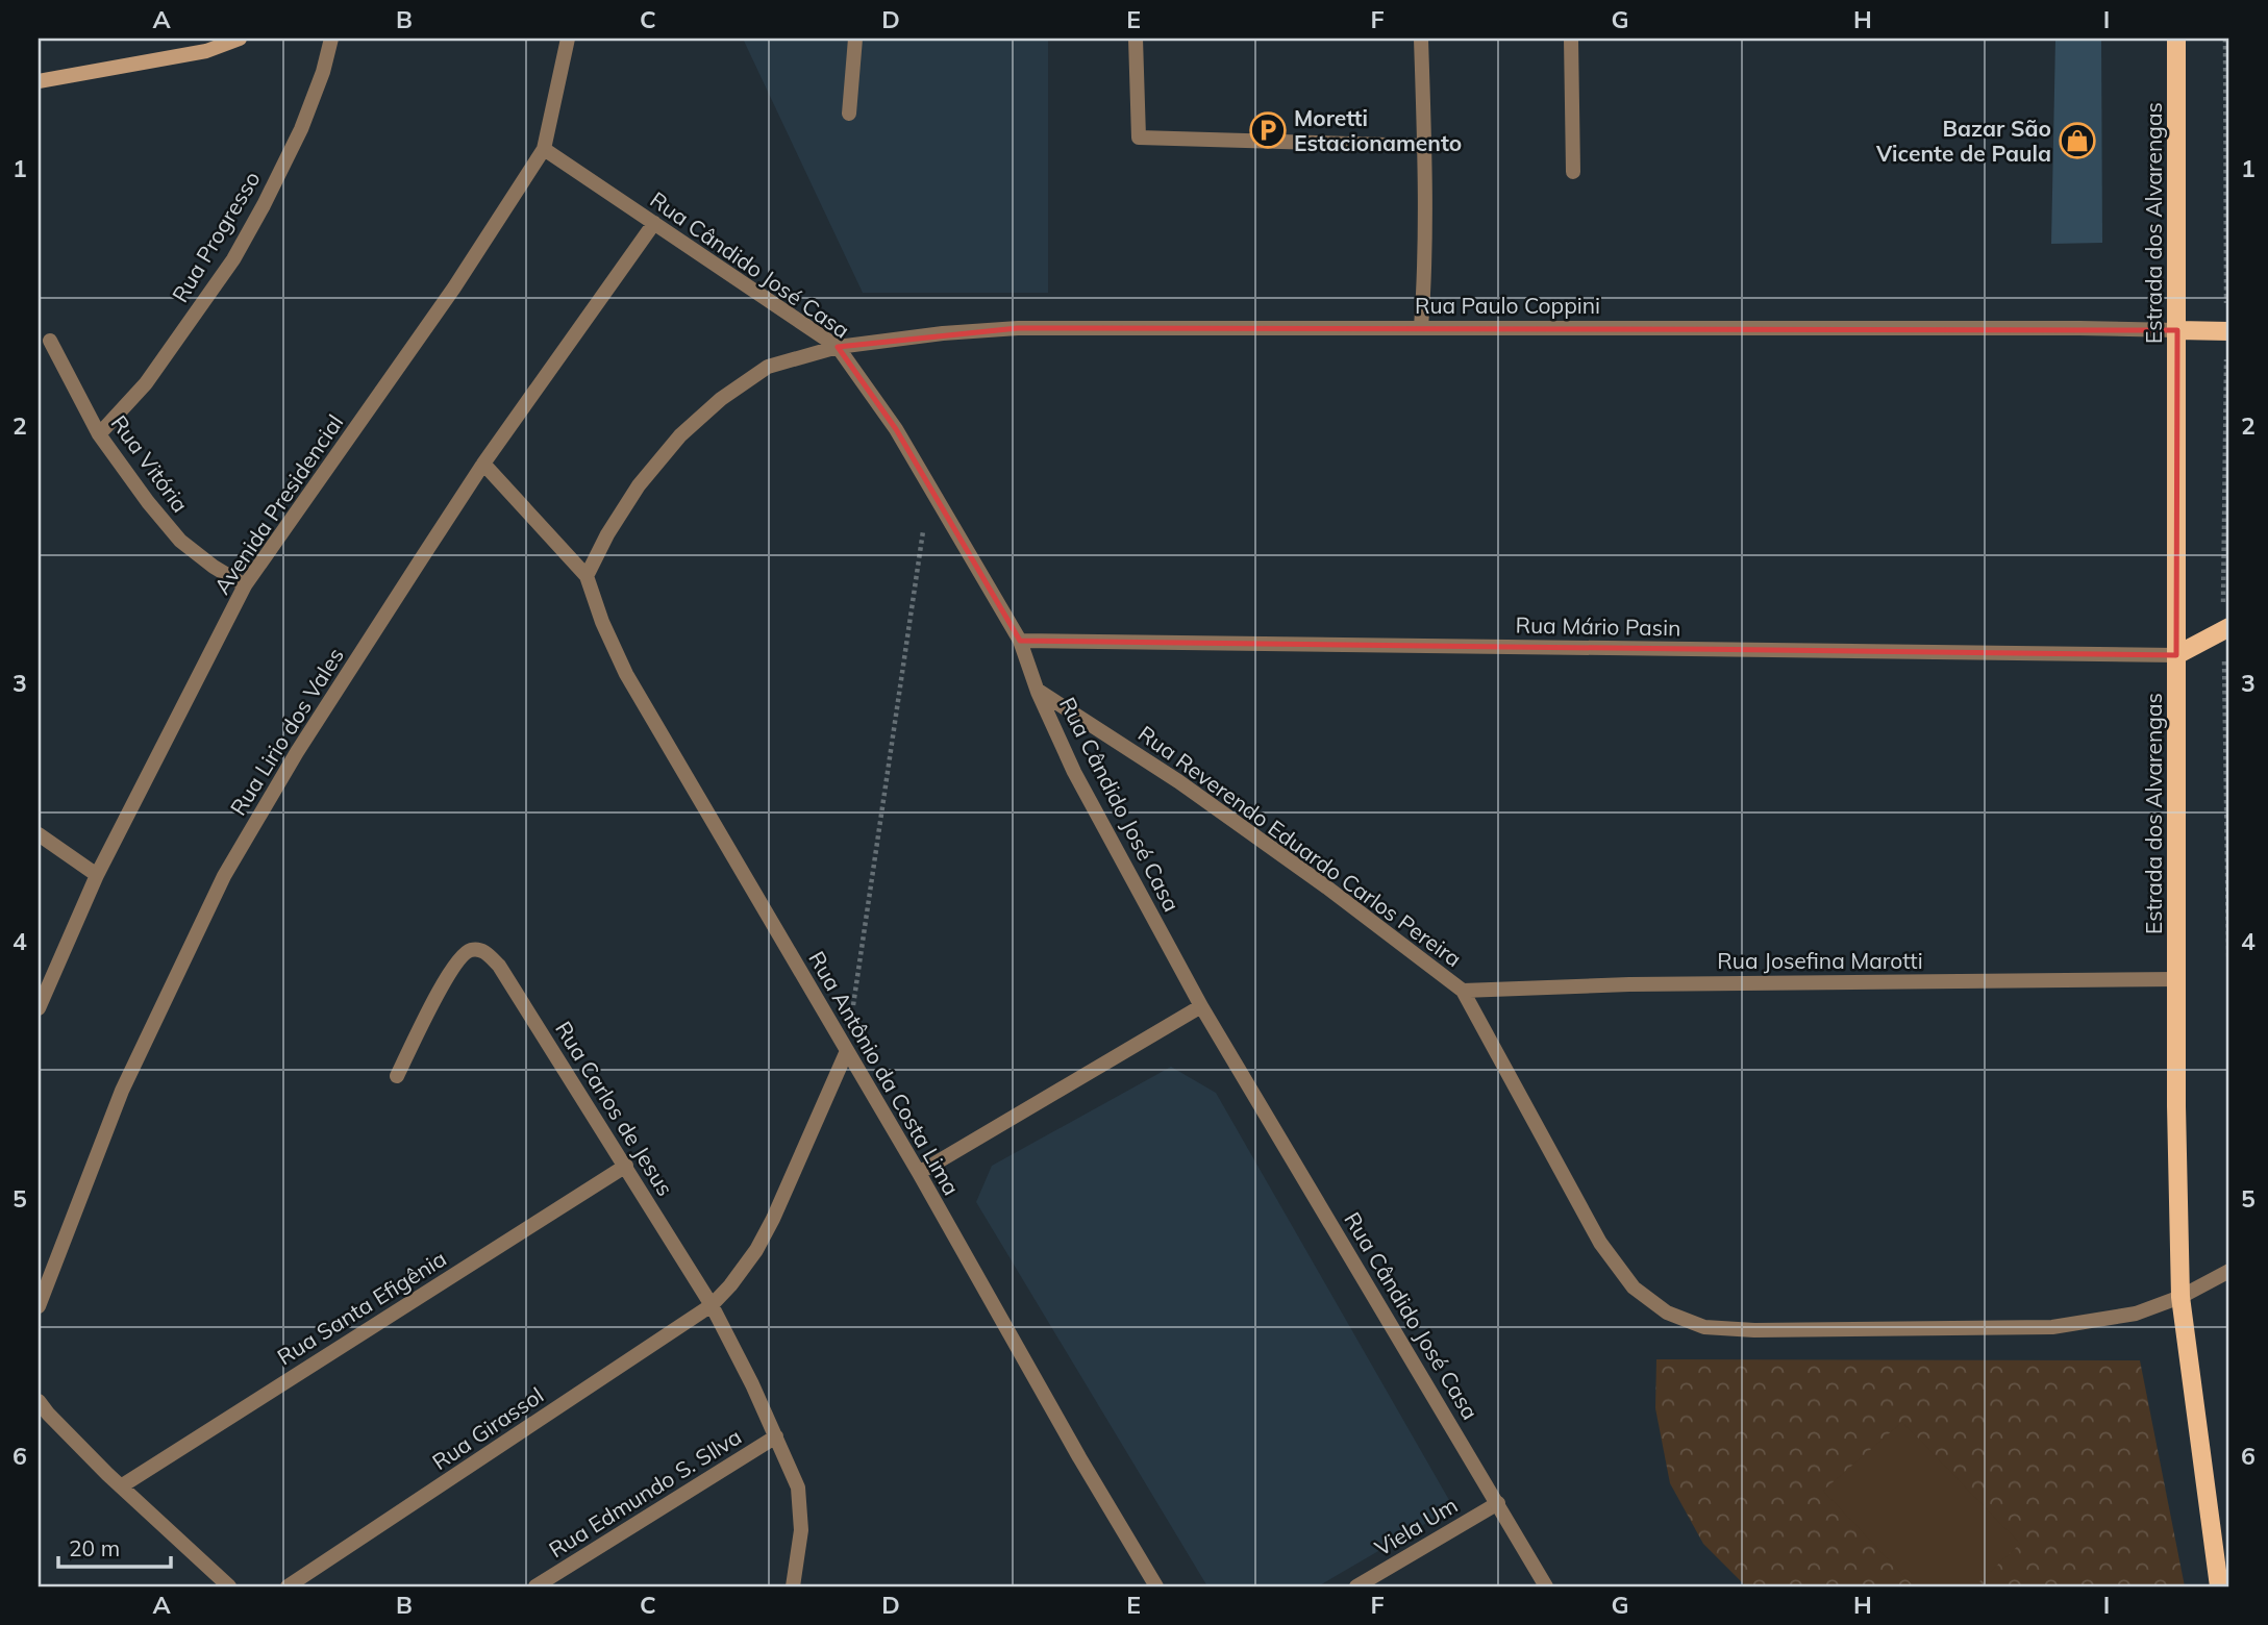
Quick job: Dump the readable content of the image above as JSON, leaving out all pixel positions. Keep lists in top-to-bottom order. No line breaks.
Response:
{"streets":{"main road":["Estrada dos Alvarengas"],"street":["Rua Progresso","Rua Cândido José Casa","Rua Paulo Coppini","Rua Vitória","Avenida Presidencial","Rua Mário Pasin","Rua Lirio dos Vales","Rua Reverendo Eduardo Carlos Pereira","Rua Josefina Marotti","Rua Antônio da Costa Lima","Rua Carlos de Jesus","Rua Santa Efigênia","Rua Girassol","Rua Edmundo S. SIlva","Viela Um"]},"crossings":[["Estrada dos Alvarengas","Rua Paulo Coppini"],["Estrada dos Alvarengas","Rua Mário Pasin"],["Estrada dos Alvarengas","Rua Reverendo Eduardo Carlos Pereira"],["Estrada dos Alvarengas","Rua Josefina Marotti"],["Rua Progresso","Rua Vitória"],["Rua Cândido José Casa","Rua Paulo Coppini"],["Rua Cândido José Casa","Avenida Presidencial"],["Rua Cândido José Casa","Rua Mário Pasin"],["Rua Cândido José Casa","Rua Lirio dos Vales"],["Rua Cândido José Casa","Rua Reverendo Eduardo Carlos Pereira"],["Rua Cândido José Casa","Viela Um"],["Rua Paulo Coppini","Rua Antônio da Costa Lima"],["Rua Vitória","Avenida Presidencial"],["Rua Reverendo Eduardo Carlos Pereira","Rua Josefina Marotti"],["Rua Antônio da Costa Lima","Rua Girassol"],["Rua Carlos de Jesus","Rua Santa Efigênia"],["Rua Carlos de Jesus","Rua Girassol"],["Rua Carlos de Jesus","Rua Edmundo S. SIlva"]],"places":{"parking":["Moretti Estacionamento"],"shop":["Bazar São Vicente de Paula"]},"scale_bar":"20 m","grid":{"columns":["A","B","C","D","E","F","G","H","I"],"rows":["1","2","3","4","5","6"]}}
